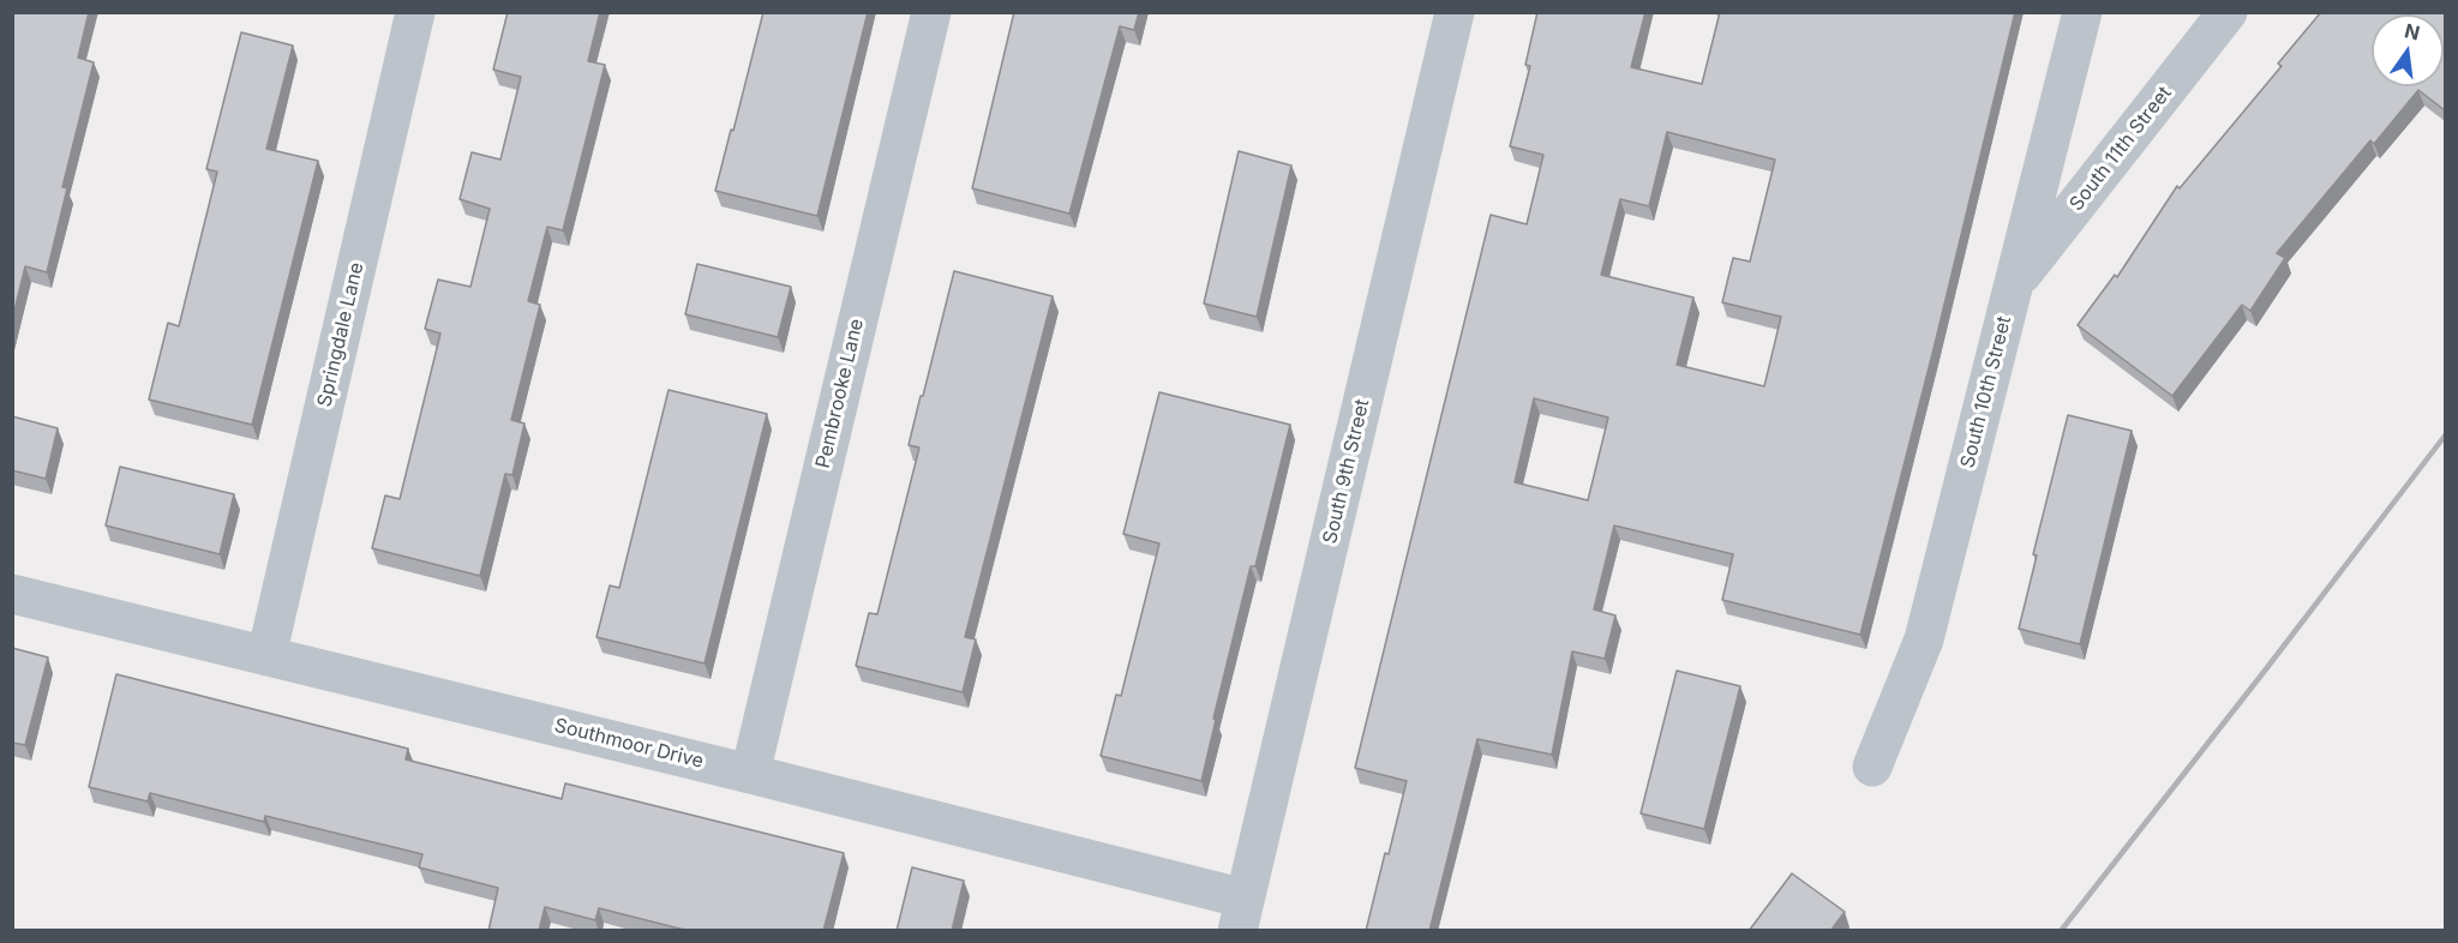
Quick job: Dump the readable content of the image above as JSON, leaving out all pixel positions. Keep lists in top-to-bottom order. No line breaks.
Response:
{"streets":{"street":["South 11th Street","Springdale Lane","South 10th Street","Pembrooke Lane","South 9th Street","Southmoor Drive"]},"crossings":[["South 11th Street","South 10th Street"],["Springdale Lane","Southmoor Drive"],["Pembrooke Lane","Southmoor Drive"],["South 9th Street","Southmoor Drive"]],"north":"top"}
